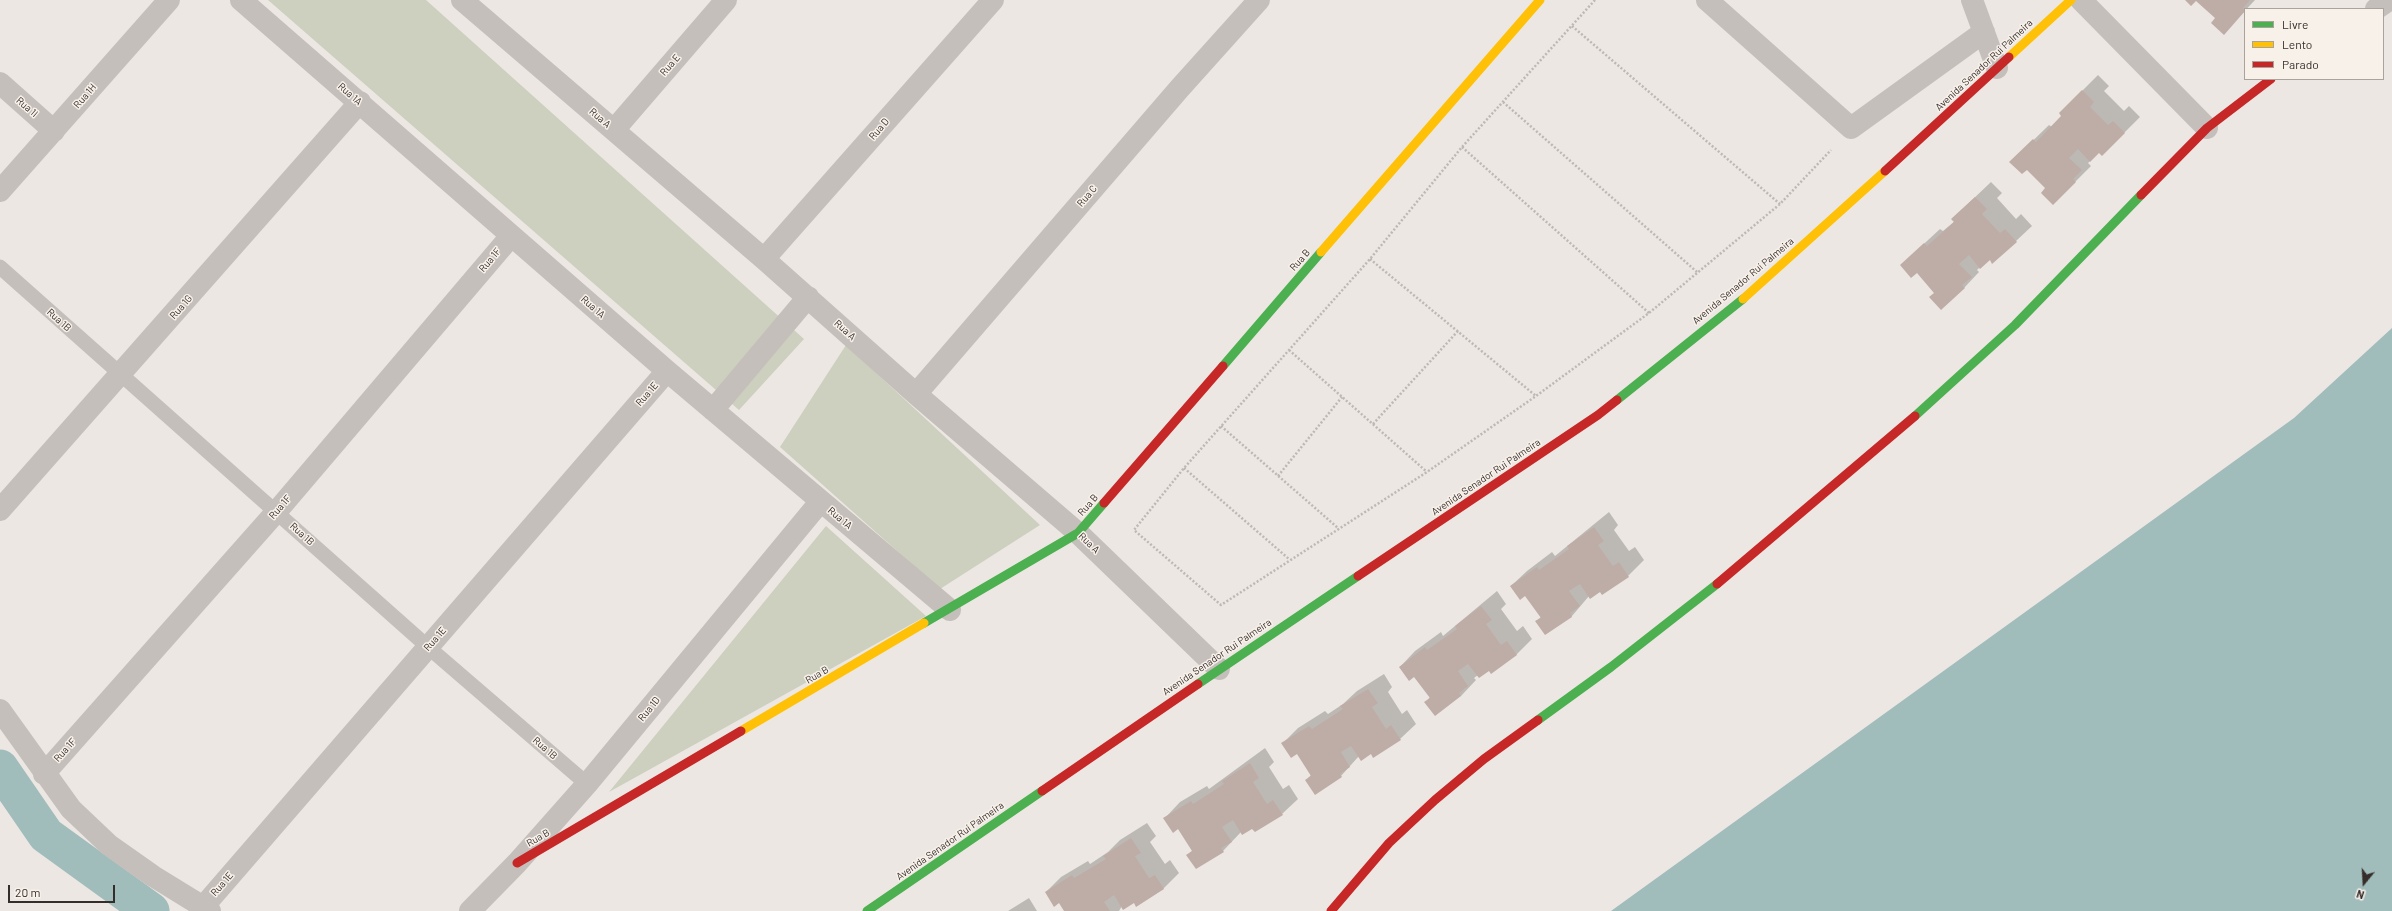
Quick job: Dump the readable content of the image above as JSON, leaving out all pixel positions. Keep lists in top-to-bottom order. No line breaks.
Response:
{"streets":{"street":["Rua E","Avenida Senador Rui Palmeira","Rua 1A","Rua 1H","Rua 1I","Rua A","Rua D","Rua C","Rua 1F","Rua B","Rua 1G","Rua 1E","Rua 1D"],"lane":["Rua 1B"]},"crossings":[["Rua E","Rua A"],["Avenida Senador Rui Palmeira","Rua A"],["Rua 1A","Rua 1F"],["Rua 1A","Rua B"],["Rua 1A","Rua 1G"],["Rua 1A","Rua 1E"],["Rua 1A","Rua 1D"],["Rua 1H","Rua 1I"],["Rua A","Rua D"],["Rua A","Rua C"],["Rua A","Rua B"],["Rua 1F","Rua 1B"],["Rua B","Rua 1D"],["Rua 1G","Rua 1B"],["Rua 1B","Rua 1E"],["Rua 1B","Rua 1D"]],"legend":["Livre","Lento","Parado"],"scale_bar":"20 m","north":"bottom"}
